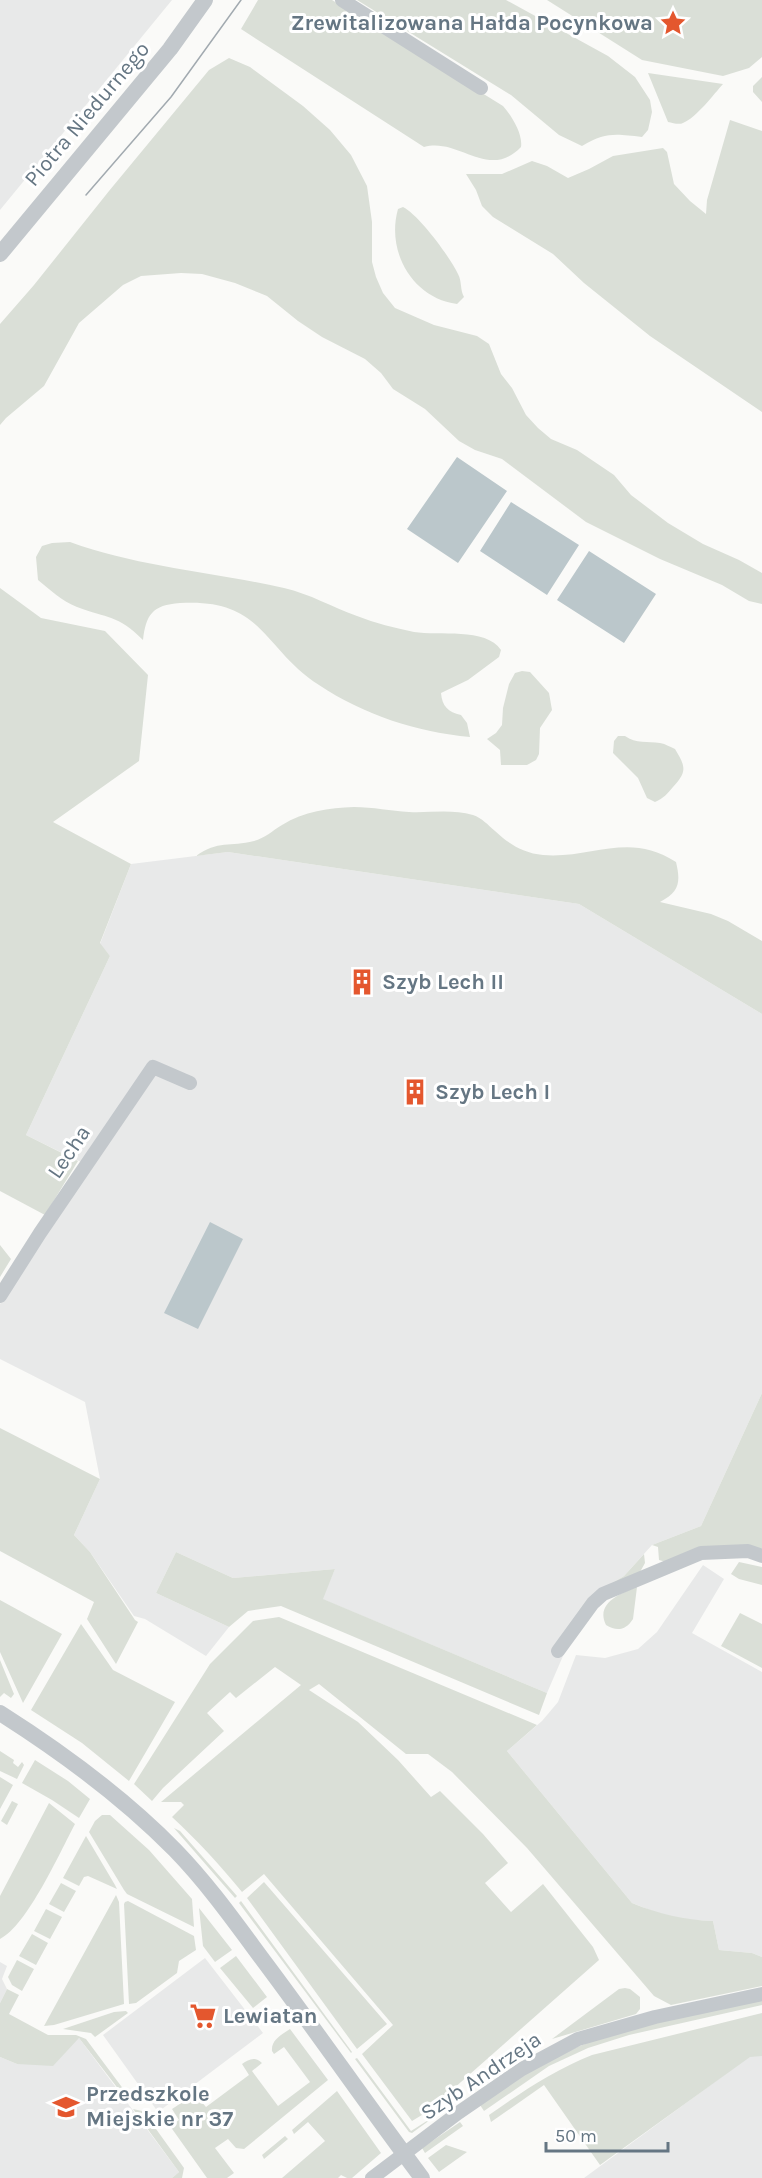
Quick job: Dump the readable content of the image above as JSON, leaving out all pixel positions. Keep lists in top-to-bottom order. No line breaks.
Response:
{"streets":{"street":["Piotra Niedurnego","Lecha","Szyb Andrzeja"]},"places":{"place":["Zrewitalizowana Hałda Pocynkowa"],"building":["Szyb Lech II","Szyb Lech I"],"supermarket":["Lewiatan"],"school or university":["Przedszkole Miejskie nr 37"]},"scale_bar":"50 m"}
